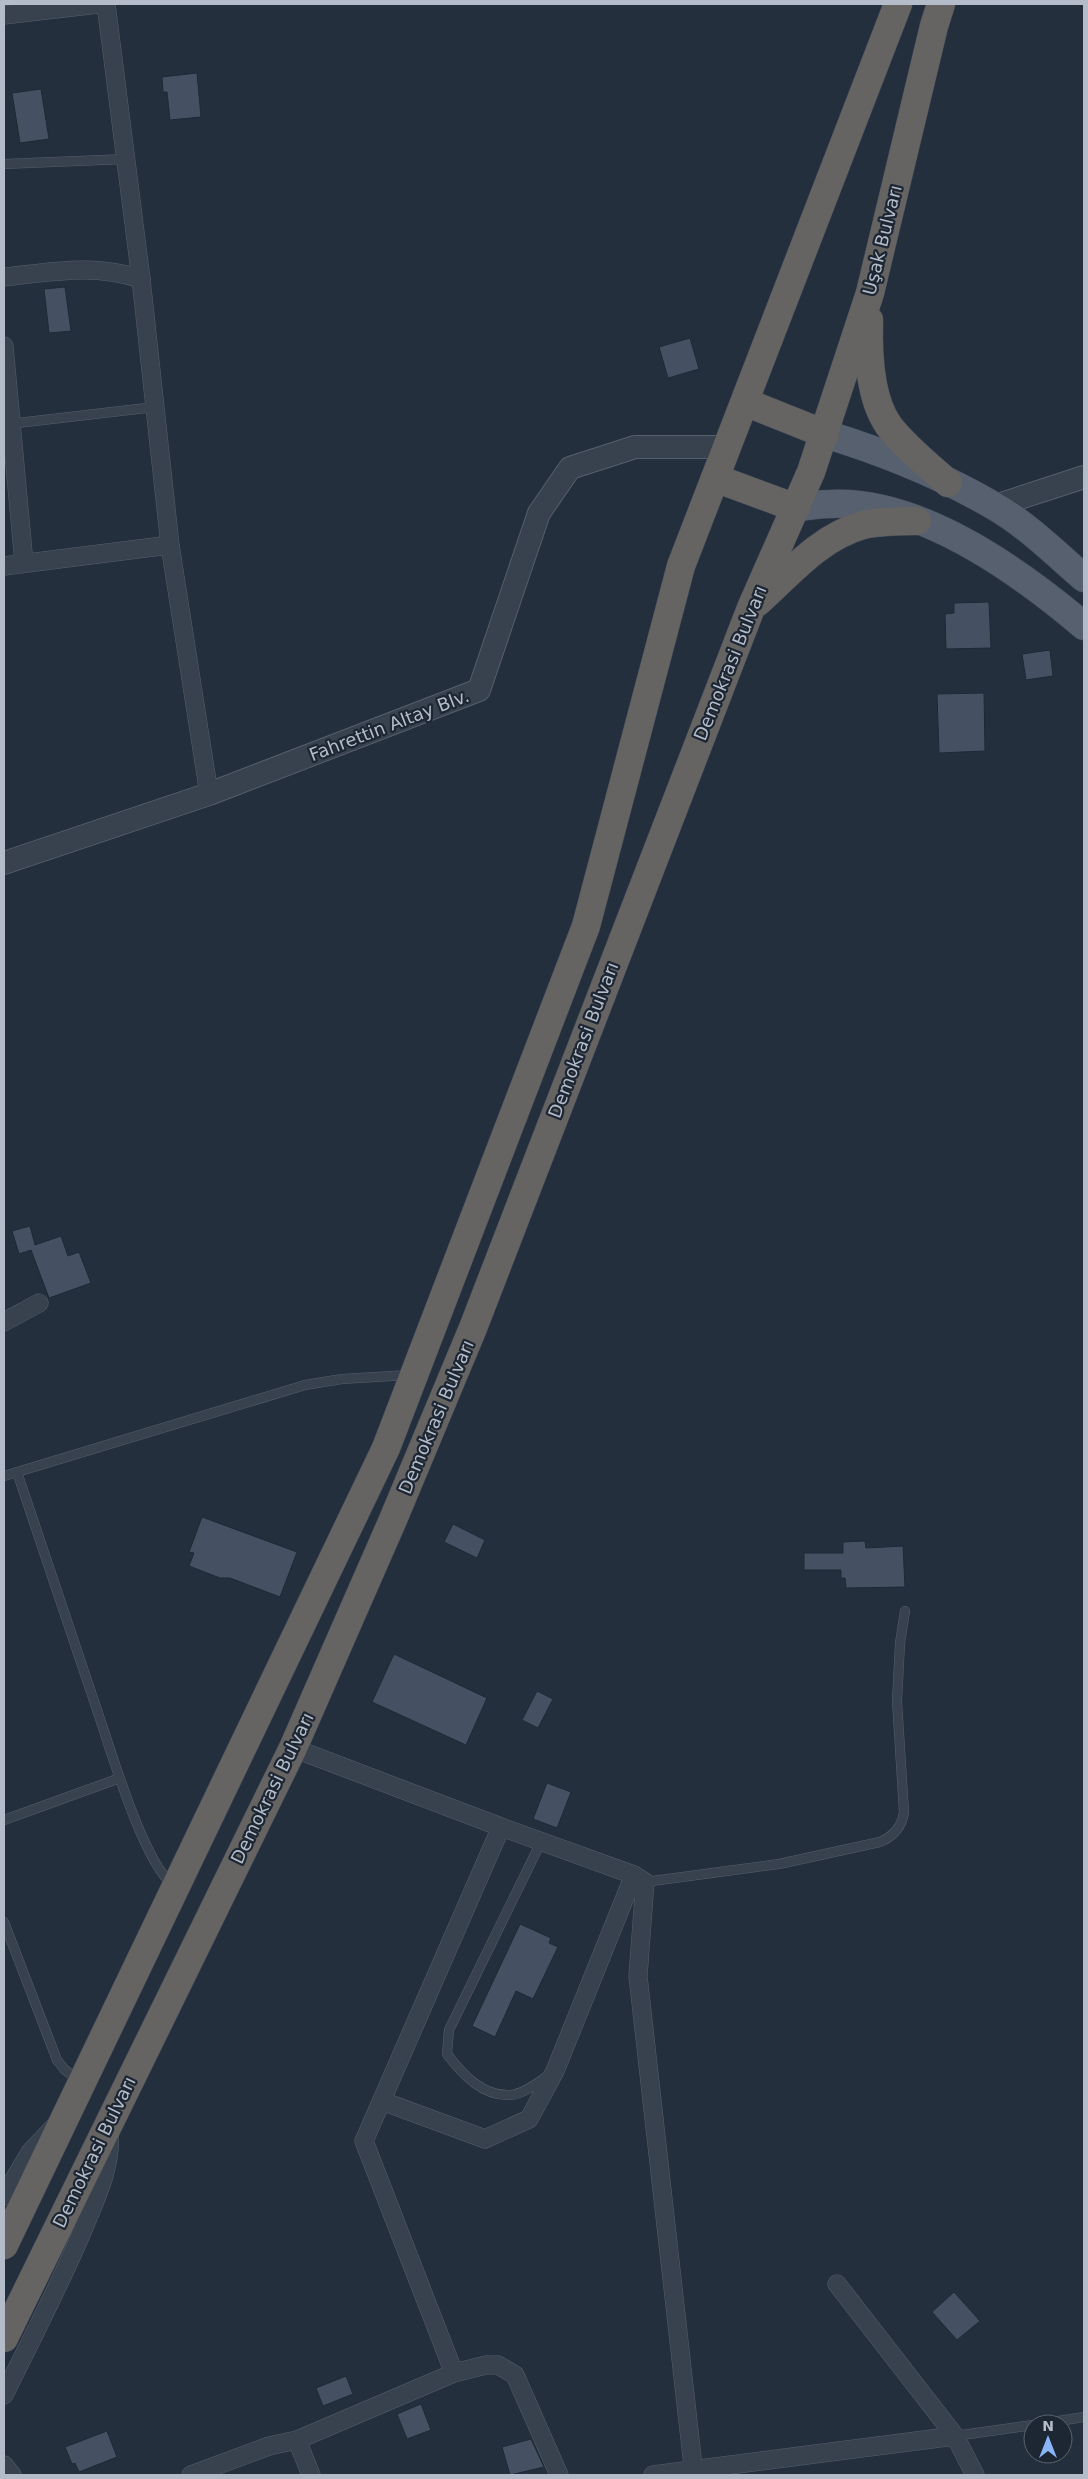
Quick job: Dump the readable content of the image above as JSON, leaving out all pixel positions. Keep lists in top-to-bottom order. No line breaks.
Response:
{"streets":{"highway":["Uşak Bulvarı","Demokrasi Bulvarı"],"street":["Fahrettin Altay Blv."]},"crossings":[["Uşak Bulvarı","Demokrasi Bulvarı"],["Demokrasi Bulvarı","Fahrettin Altay Blv."]],"north":"top"}
